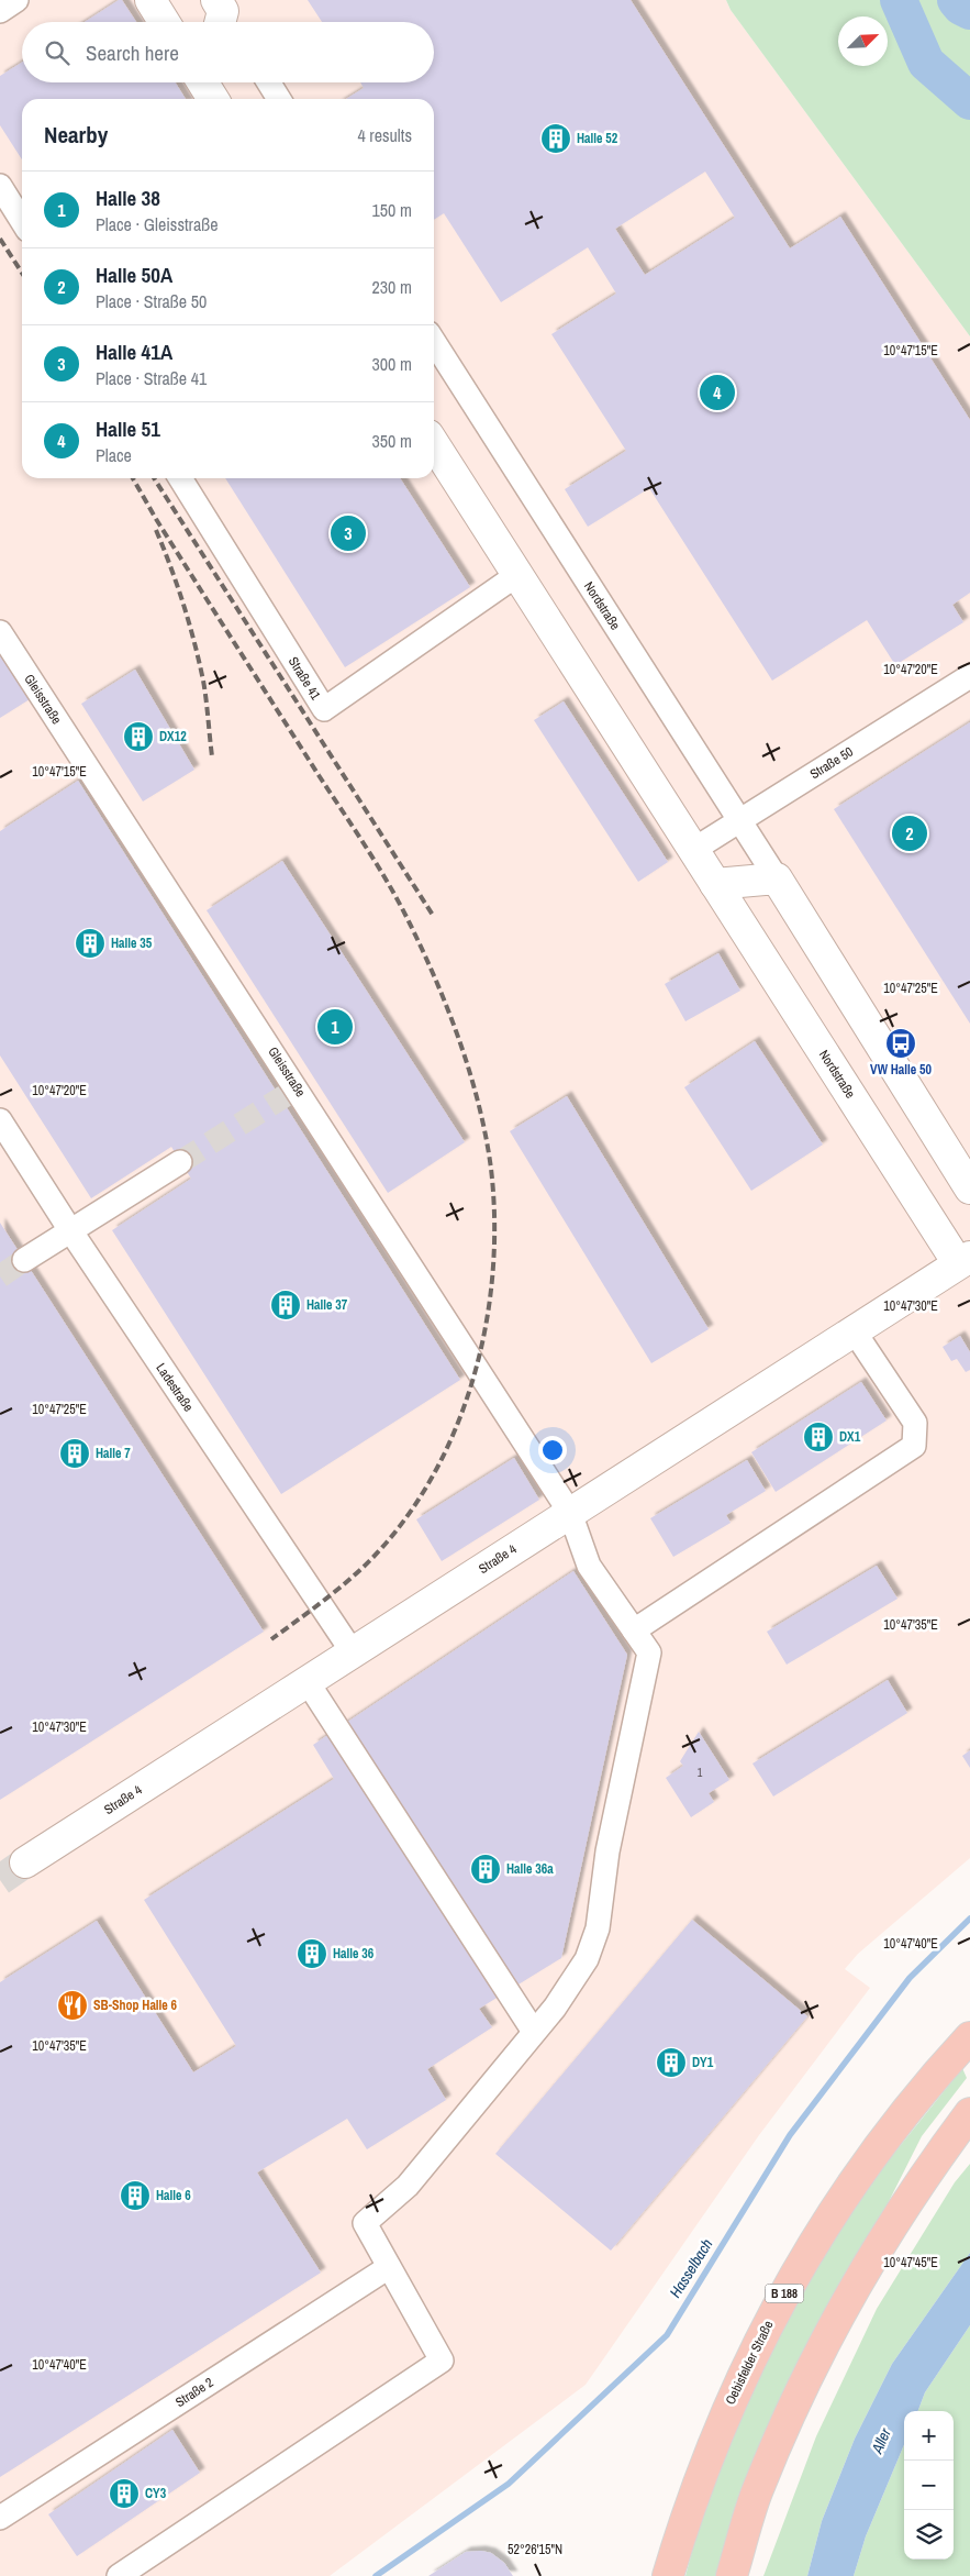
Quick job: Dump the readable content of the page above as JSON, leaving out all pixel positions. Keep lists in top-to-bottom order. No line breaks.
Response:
{"streets":{"main road":["B 188","Oebisfelder Straße"],"street":["Nordstraße","Straße 41","Gleisstraße","Straße 50","Ladestraße","Straße 4","Straße 2"]},"crossings":[["Nordstraße","Straße 41"],["Nordstraße","Straße 50"],["Nordstraße","Straße 4"],["Gleisstraße","Straße 4"],["Gleisstraße","Straße 2"],["Ladestraße","Straße 4"]],"water":["Hasselbach","Aller"],"places":{"building":["Halle 52","DX12","Halle 35","Halle 37","DX1","Halle 7","Halle 36a","Halle 36","DY1","Halle 6","CY3"],"bus stop":["VW Halle 50"],"restaurant":["SB-Shop Halle 6"]},"house_numbers":["1"],"north":"top right","page":{"search":"Search here","heading":["Nearby","4 results"],"list":[{"mark":"1","name":"Halle 38","note":"Place · Gleisstraße","value":"150 m"},{"mark":"2","name":"Halle 50A","note":"Place · Straße 50","value":"230 m"},{"mark":"3","name":"Halle 41A","note":"Place · Straße 41","value":"300 m"},{"mark":"4","name":"Halle 51","note":"Place","value":"350 m"}],"pins":["4","3","2","1"],"map_buttons":["+","−"]},"coordinates":["10°47'15\"E","10°47'20\"E","10°47'25\"E","10°47'30\"E","10°47'35\"E","10°47'40\"E","10°47'45\"E","52°26'15\"N"]}
